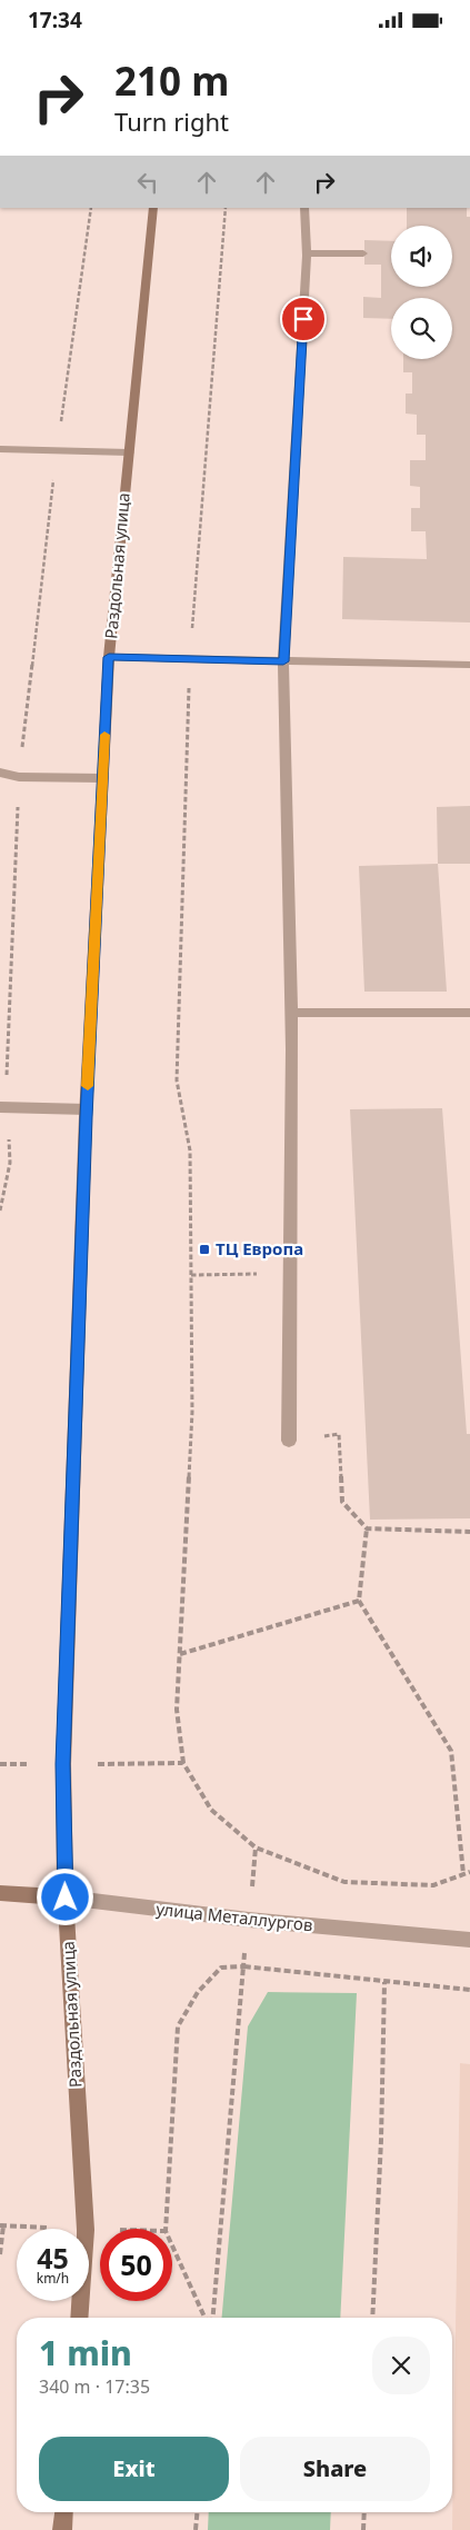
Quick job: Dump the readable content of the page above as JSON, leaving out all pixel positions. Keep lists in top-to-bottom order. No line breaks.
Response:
{"streets":{"main road":["Раздольная улица","улица Металлургов"]},"crossings":[["Раздольная улица","улица Металлургов"]],"places":{"transit":["ТЦ Европа"]},"page":{"status":"17:34","turn":["210 m","Turn right"],"speed":"45 km/h","limit":"50","heading":["1 min","340 m · 17:35"],"buttons":["Exit","Share"]}}
